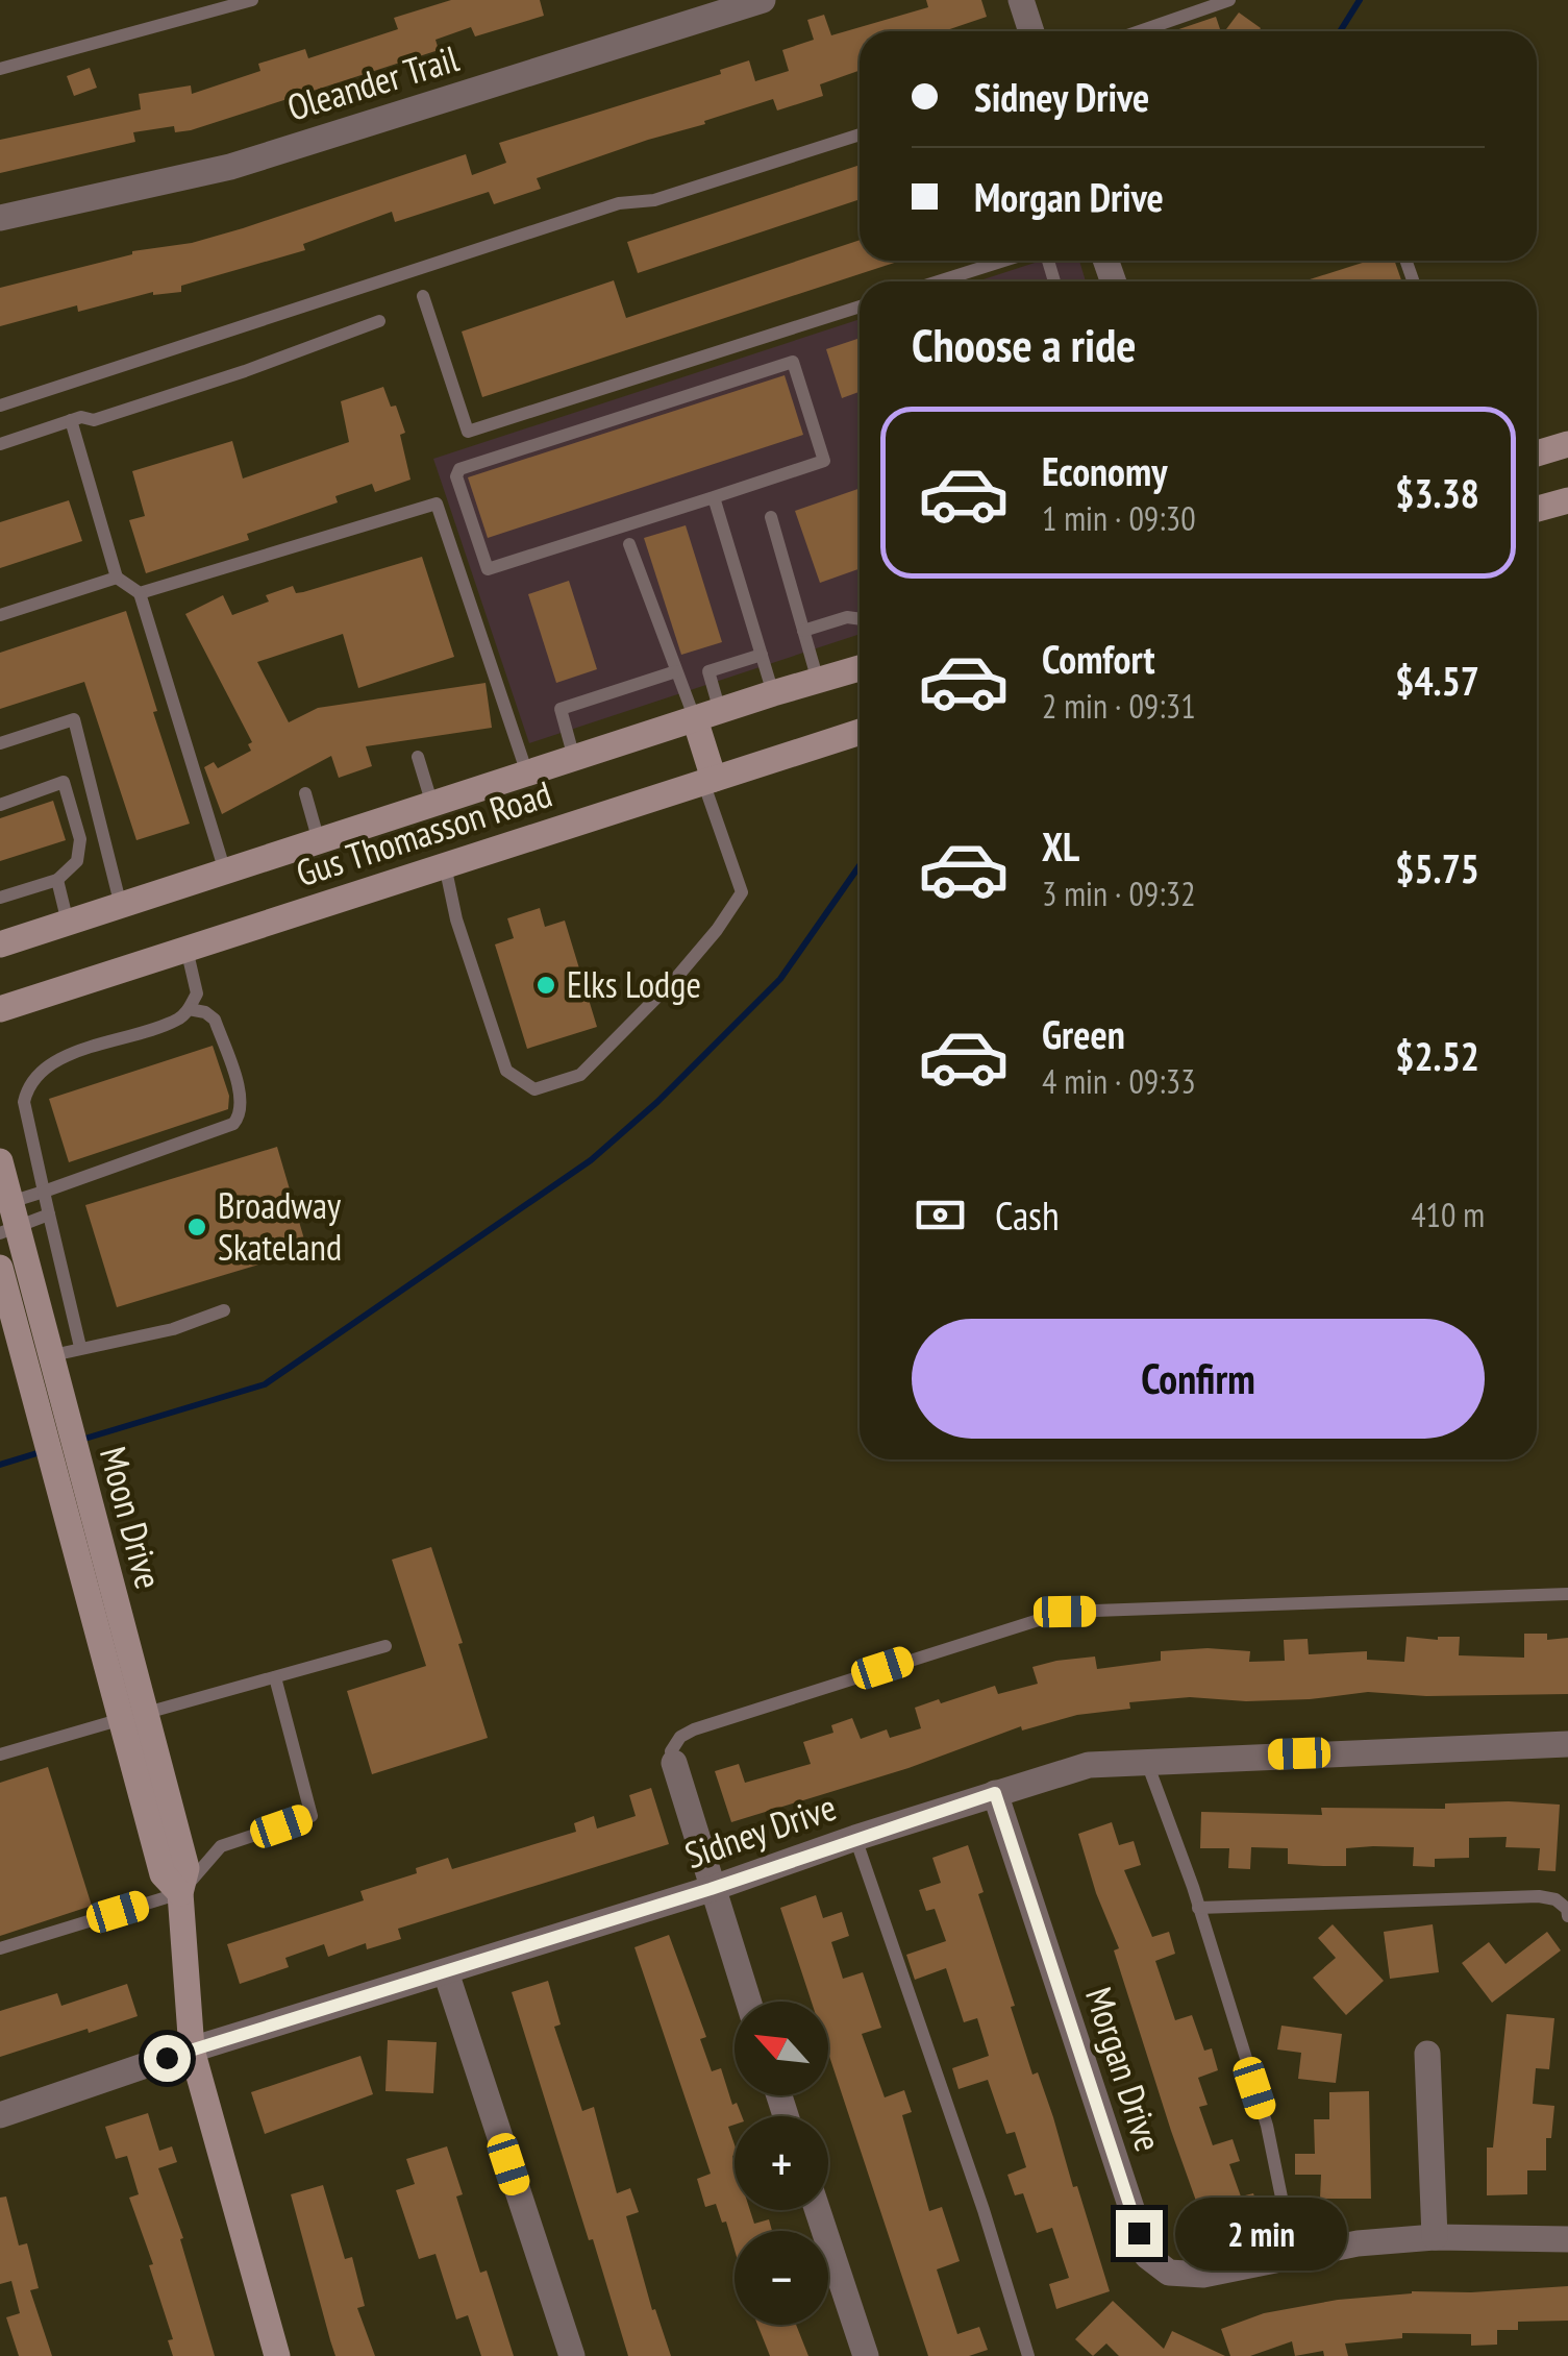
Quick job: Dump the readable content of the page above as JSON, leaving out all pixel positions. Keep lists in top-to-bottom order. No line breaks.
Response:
{"streets":{"main road":["Gus Thomasson Road","Moon Drive"],"street":["Oleander Trail","Sidney Drive","Morgan Drive"]},"crossings":[["Moon Drive","Sidney Drive"],["Sidney Drive","Morgan Drive"]],"places":["Elks Lodge","Broadway Skateland"],"north":"top left","page":{"banner":["Sidney Drive","Morgan Drive"],"heading":"Choose a ride","list":[{"name":"Economy","note":"1 min · 09:30","value":"$3.38"},{"name":"Comfort","note":"2 min · 09:31","value":"$4.57"},{"name":"XL","note":"3 min · 09:32","value":"$5.75"},{"name":"Green","note":"4 min · 09:33","value":"$2.52"}],"pay":["Cash","410 m"],"buttons":"Confirm","map_buttons":["+","−"],"bubble":"2 min"}}
